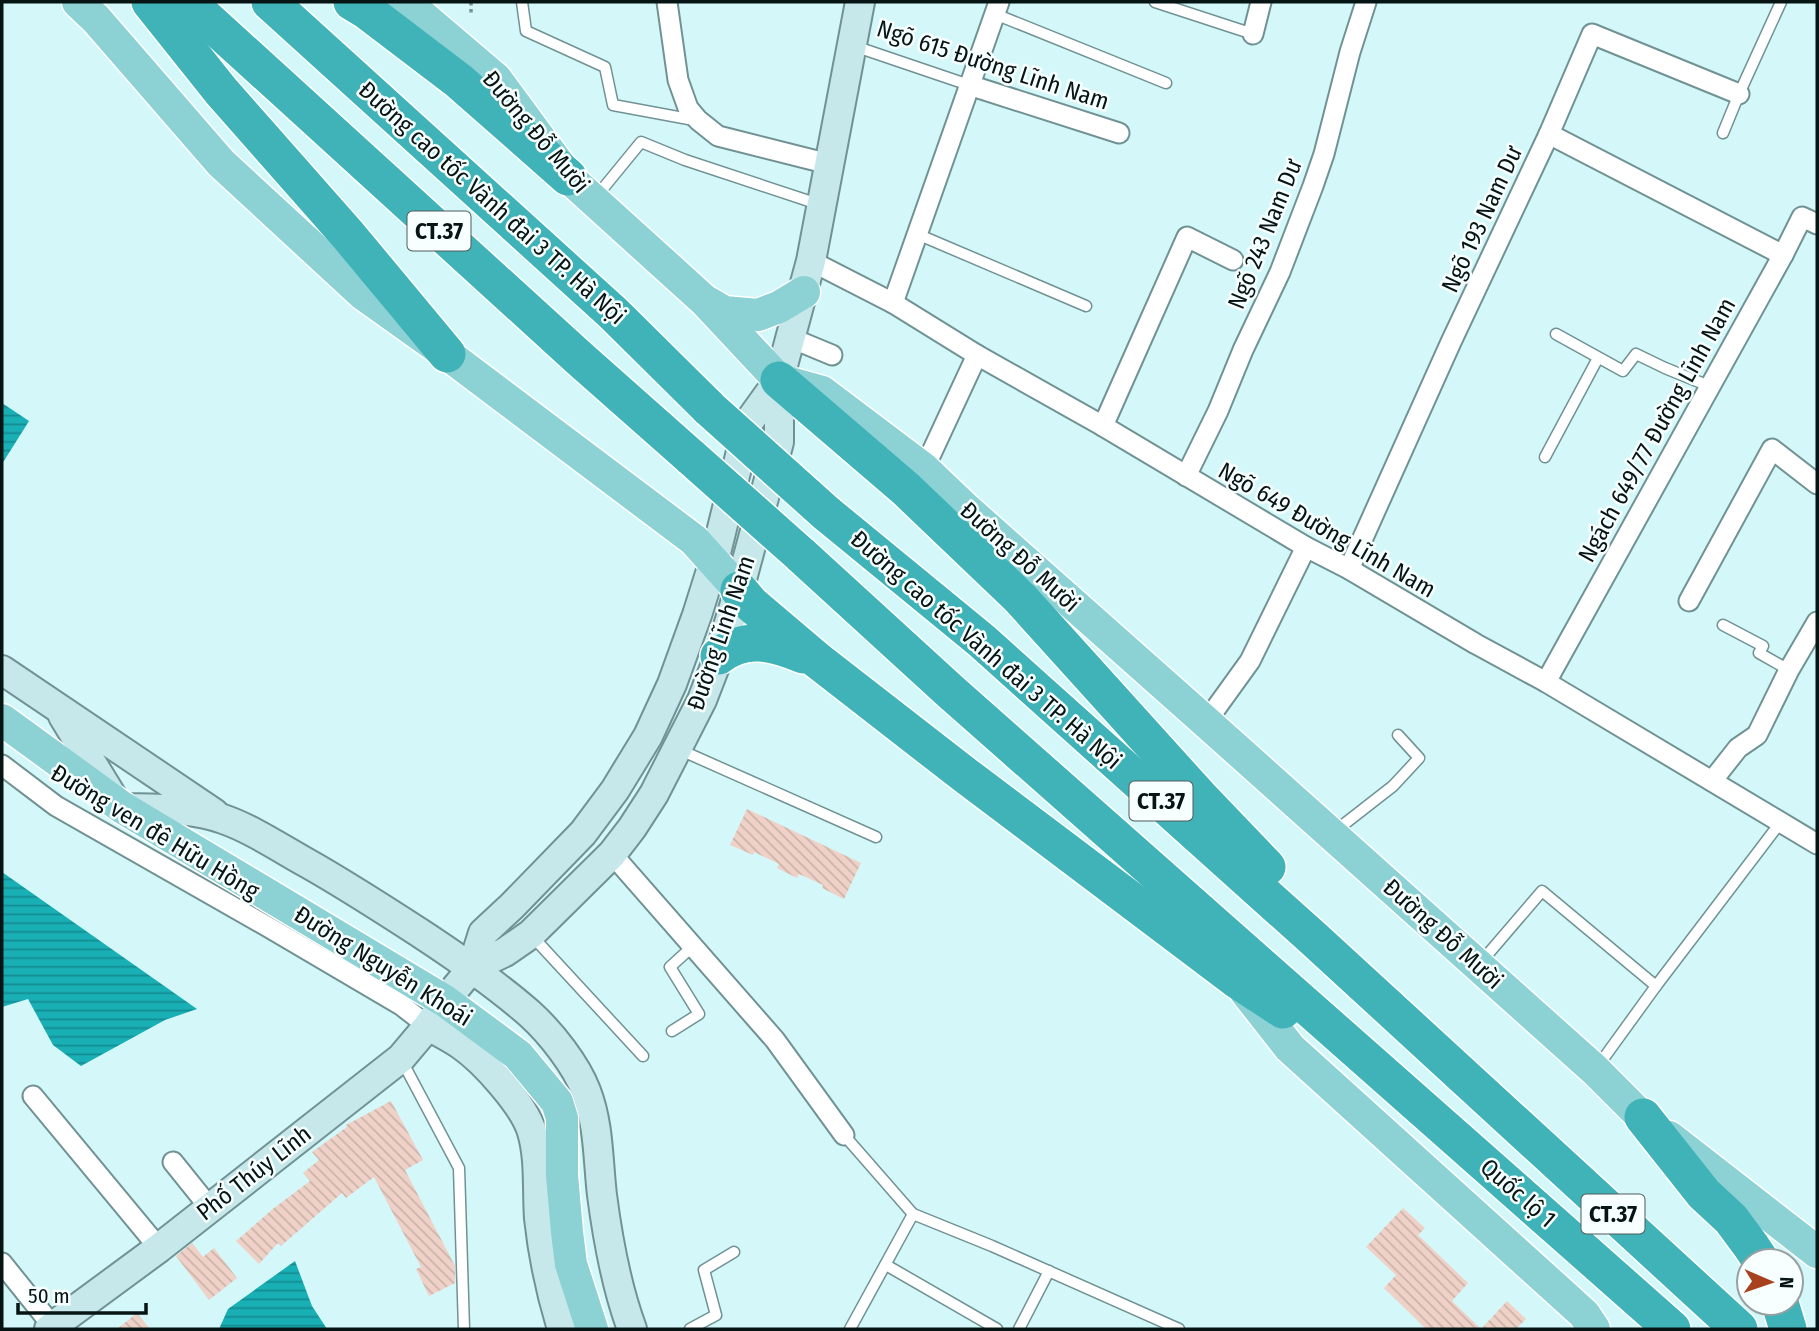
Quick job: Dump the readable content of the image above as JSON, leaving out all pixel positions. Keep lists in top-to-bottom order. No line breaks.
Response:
{"streets":{"highway":["Đường cao tốc Vành đai 3 TP. Hà Nội","CT.37","Quốc lộ 1"],"main road":["Đường Đỗ Mười","Đường Nguyễn Khoái"],"street":["Ngõ 615 Đường Lĩnh Nam","Ngõ 193 Nam Dư","Ngõ 243 Nam Dư","Ngách 649/77 Đường Lĩnh Nam","Ngõ 649 Đường Lĩnh Nam","Đường Lĩnh Nam","Đường ven đê Hữu Hồng","Phố Thúy Lĩnh"]},"crossings":[["Ngõ 615 Đường Lĩnh Nam","Đường Lĩnh Nam"],["Đường Đỗ Mười","Đường Lĩnh Nam"],["Đường cao tốc Vành đai 3 TP. Hà Nội","Quốc lộ 1"],["Ngõ 193 Nam Dư","Ngõ 649 Đường Lĩnh Nam"],["Ngõ 243 Nam Dư","Ngõ 649 Đường Lĩnh Nam"],["Ngách 649/77 Đường Lĩnh Nam","Ngõ 649 Đường Lĩnh Nam"],["Ngõ 649 Đường Lĩnh Nam","Đường Lĩnh Nam"],["Đường Lĩnh Nam","Đường ven đê Hữu Hồng"],["Đường Lĩnh Nam","Đường Nguyễn Khoái"],["Đường Lĩnh Nam","Phố Thúy Lĩnh"],["Đường ven đê Hữu Hồng","Đường Nguyễn Khoái"],["Đường ven đê Hữu Hồng","Phố Thúy Lĩnh"],["Đường Nguyễn Khoái","Phố Thúy Lĩnh"]],"scale_bar":"50 m","north":"right"}
